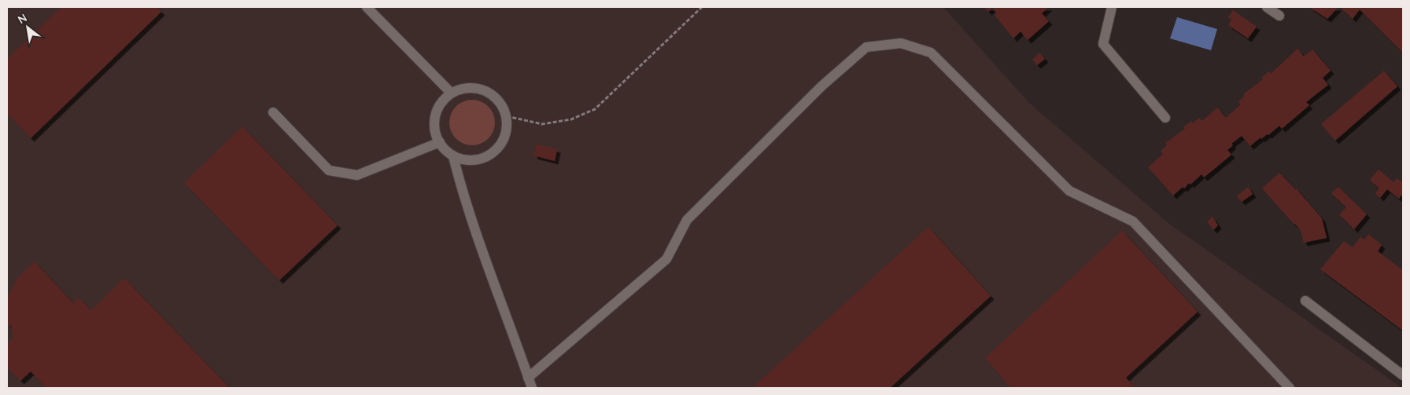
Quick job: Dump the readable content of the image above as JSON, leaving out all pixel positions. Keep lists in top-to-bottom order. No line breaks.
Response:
{"north":"top left"}
